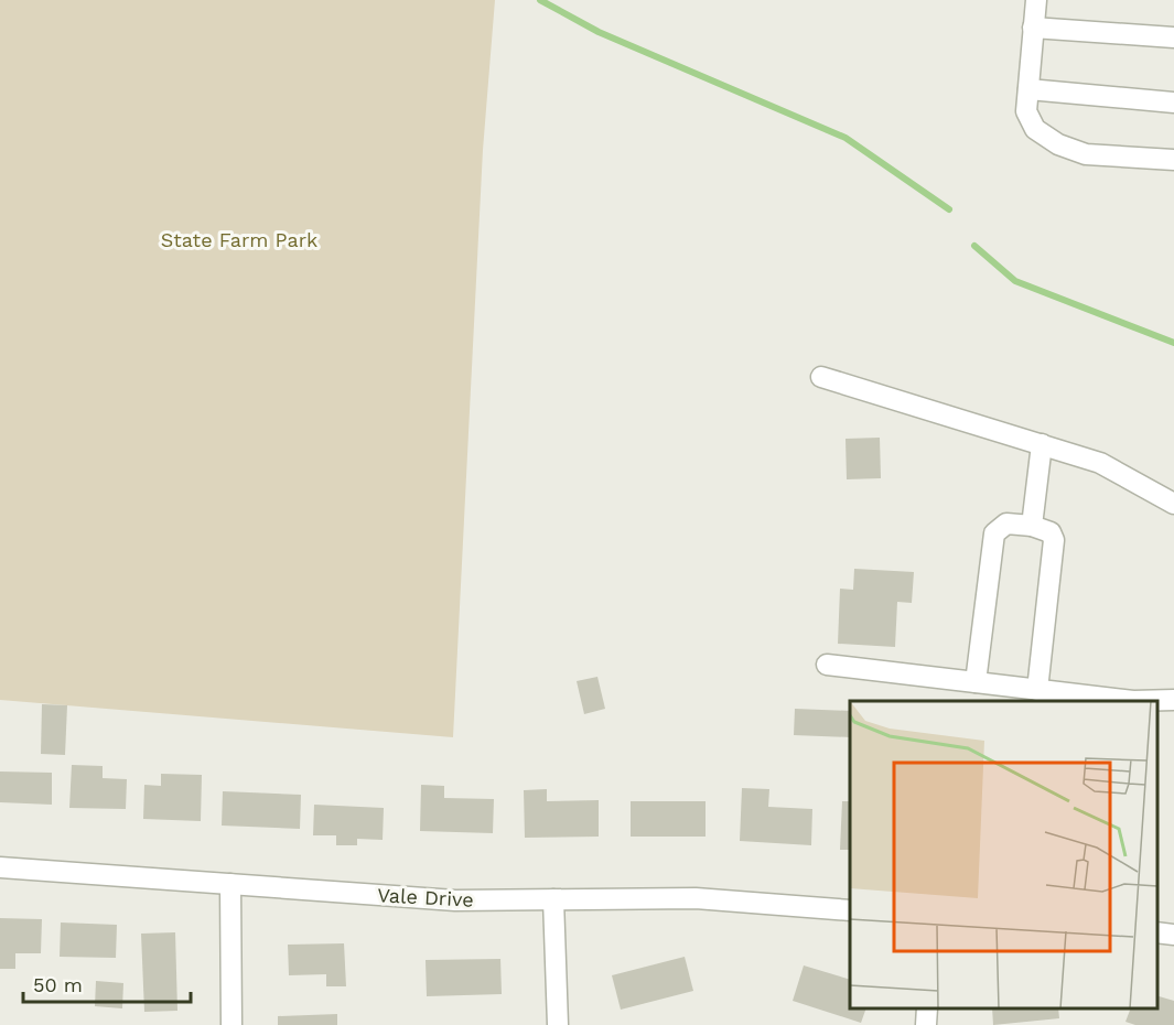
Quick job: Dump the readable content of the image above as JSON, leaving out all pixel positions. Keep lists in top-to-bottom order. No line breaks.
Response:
{"streets":{"street":["Vale Drive"]},"parks":["State Farm Park"],"scale_bar":"50 m"}
